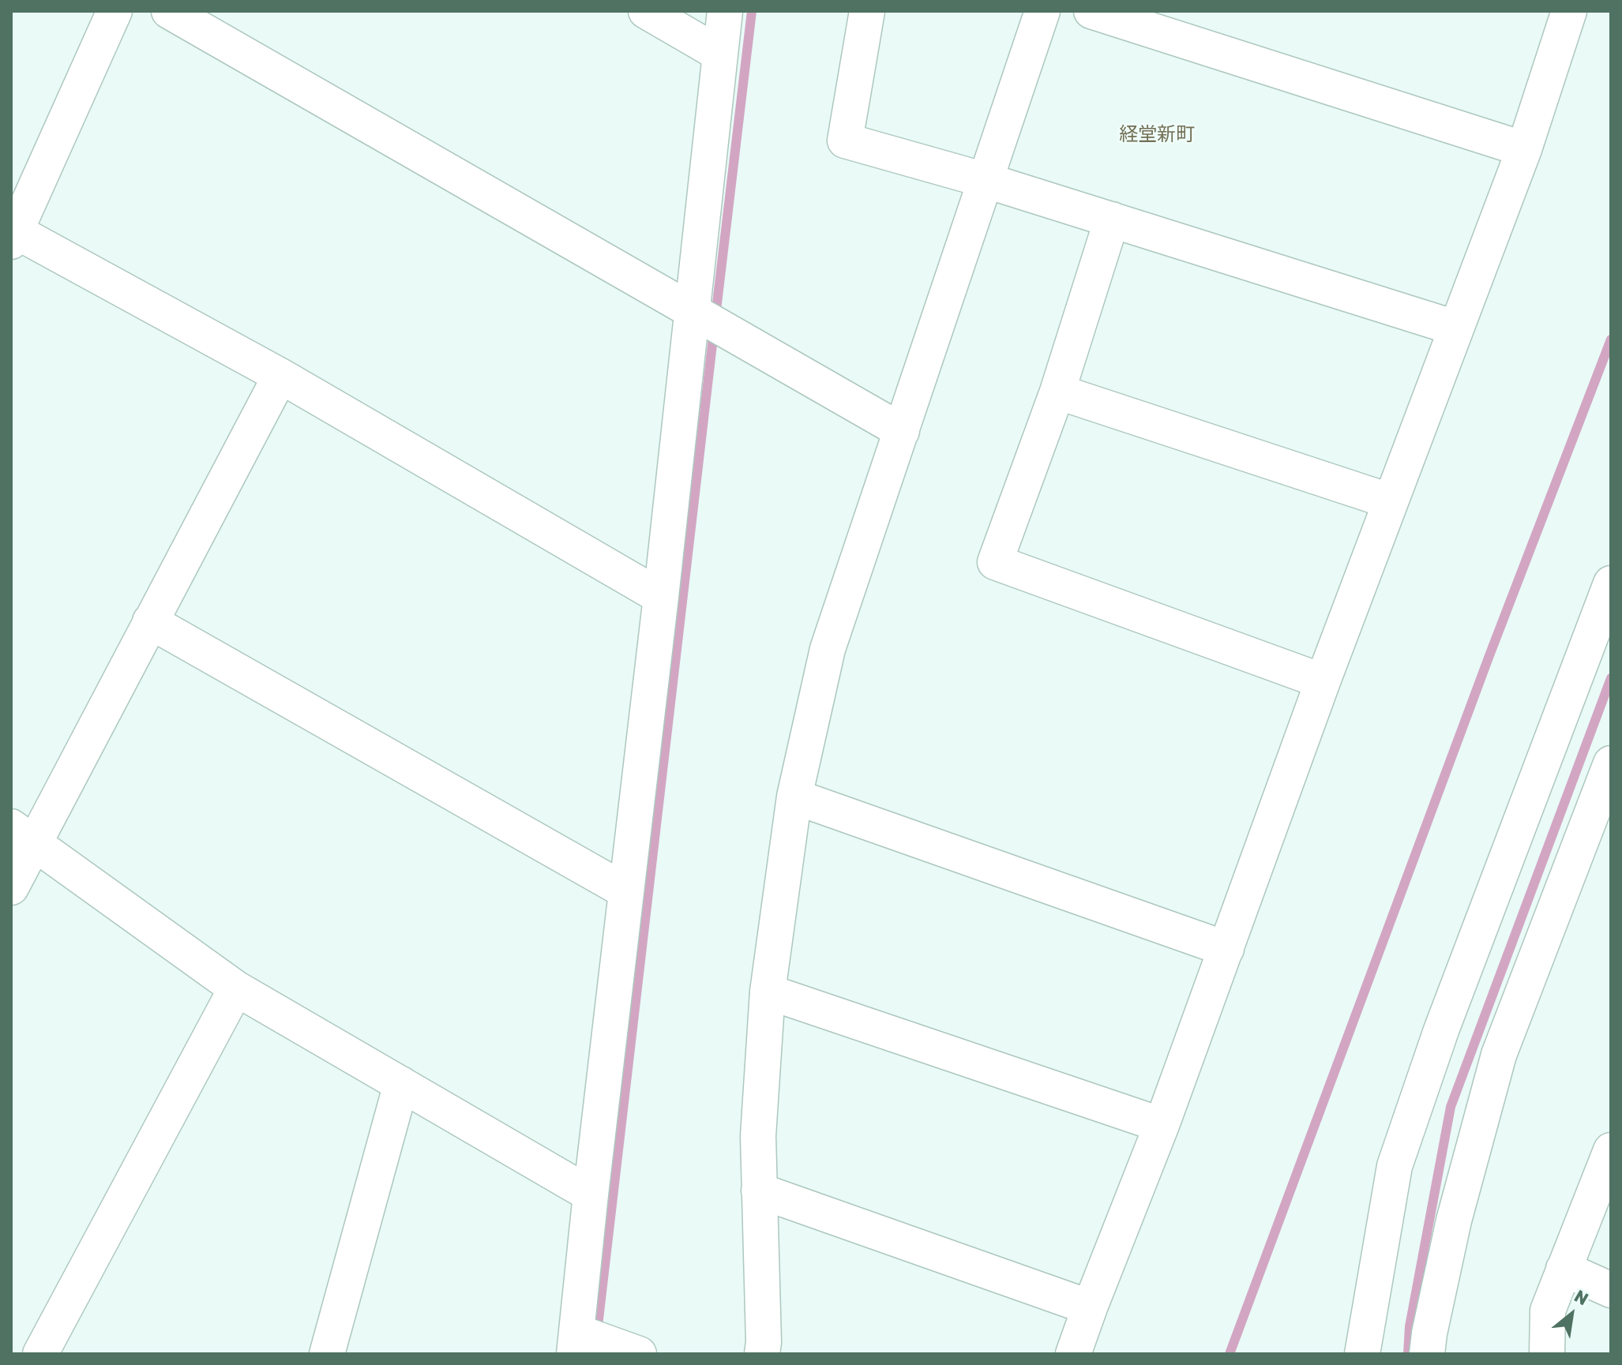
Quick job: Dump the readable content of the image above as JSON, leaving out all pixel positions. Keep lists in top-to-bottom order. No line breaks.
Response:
{"districts":["経堂新町"],"north":"top right"}
